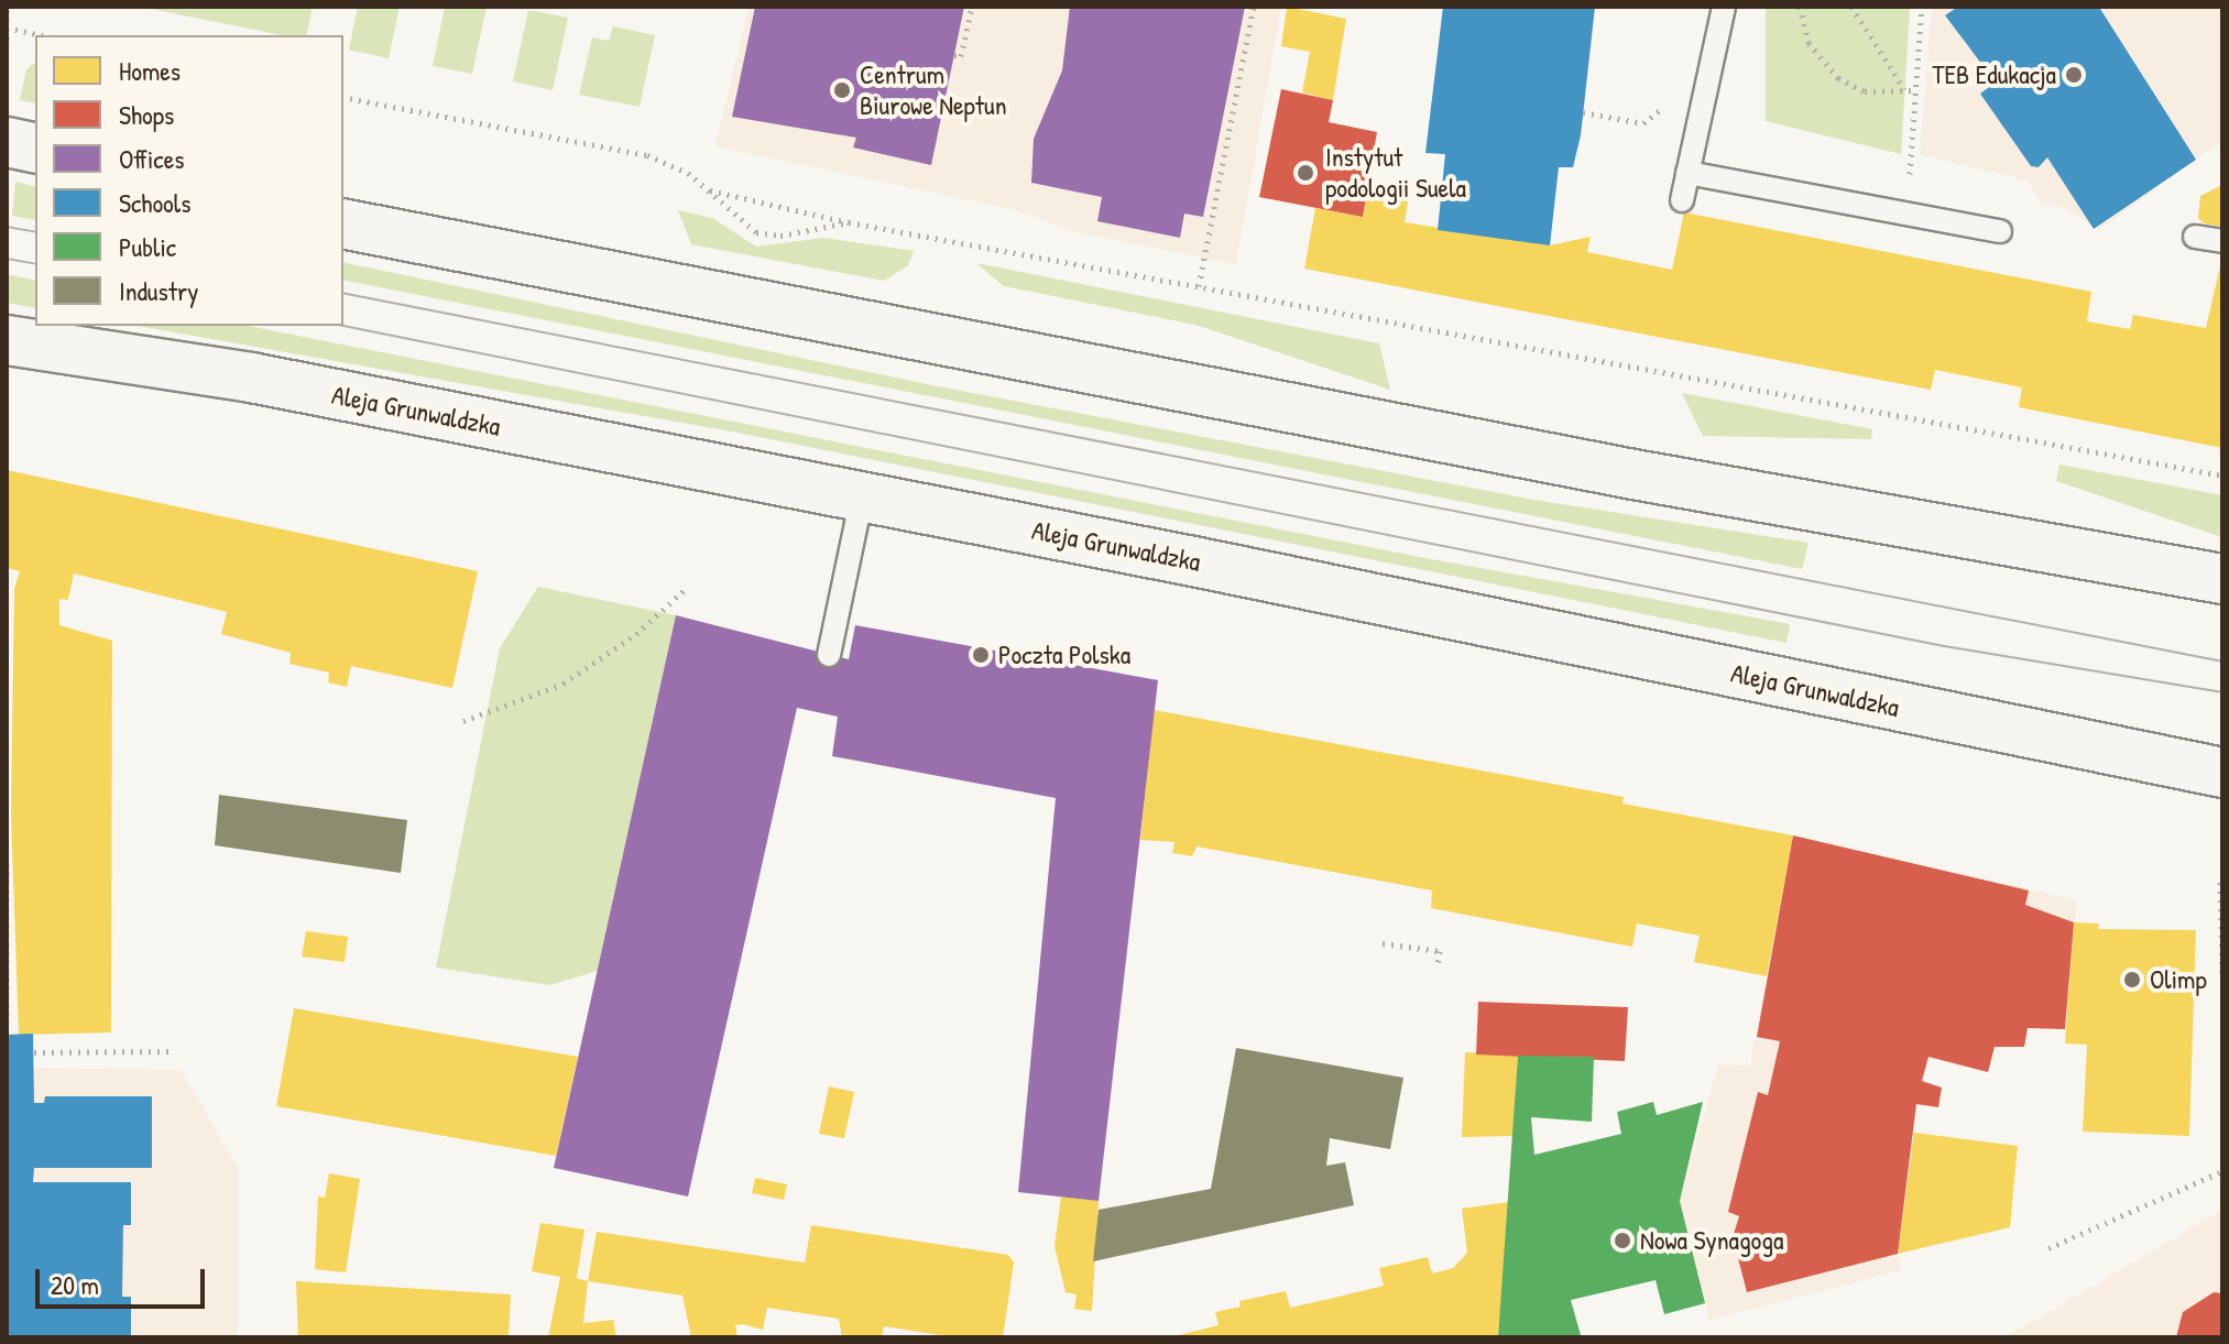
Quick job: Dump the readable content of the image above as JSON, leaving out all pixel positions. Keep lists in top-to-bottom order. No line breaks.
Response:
{"streets":{"main road":["Aleja Grunwaldzka"]},"places":["TEB Edukacja","Centrum Biurowe Neptun","Instytut podologii Suela","Poczta Polska","Olimp","Nowa Synagoga"],"legend":["Homes","Shops","Offices","Schools","Public","Industry"],"scale_bar":"20 m"}
